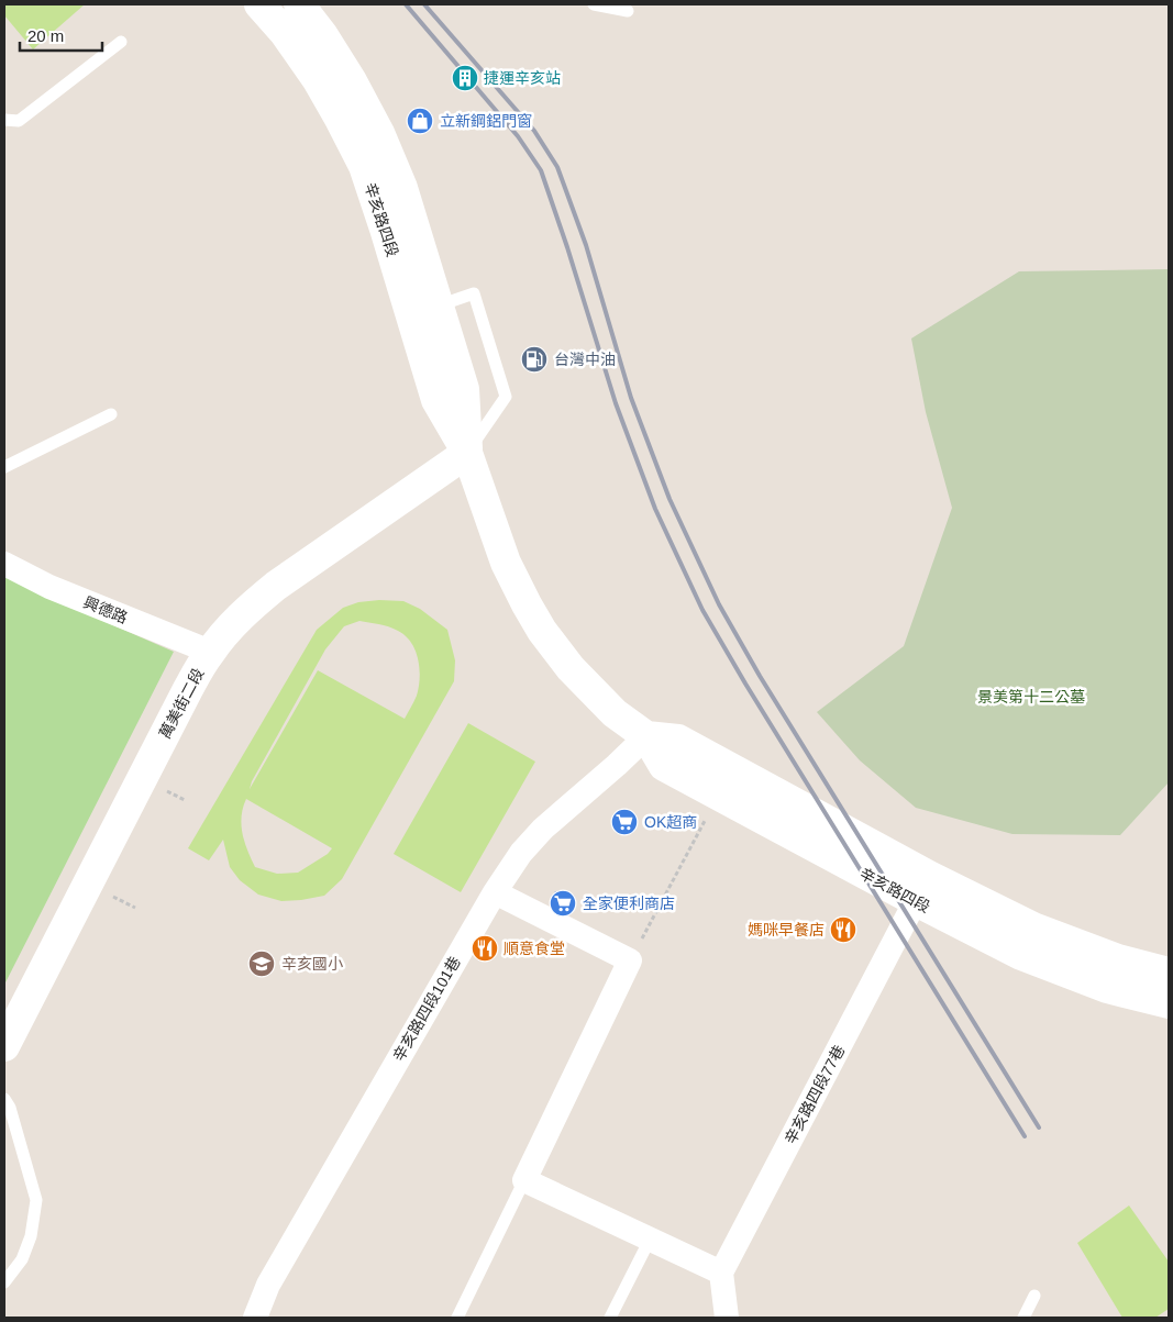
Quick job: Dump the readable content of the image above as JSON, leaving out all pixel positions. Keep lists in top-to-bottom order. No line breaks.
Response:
{"streets":{"main road":["辛亥路四段","萬美街二段"],"street":["興德路","辛亥路四段101巷","辛亥路四段77巷"]},"crossings":[["辛亥路四段","萬美街二段"],["辛亥路四段","辛亥路四段101巷"],["辛亥路四段","辛亥路四段77巷"],["興德路","萬美街二段"]],"parks":["景美第十二公墓"],"places":{"building":["捷運辛亥站"],"shop":["立新鋼鋁門窗"],"fuel station":["台灣中油"],"supermarket":["OK超商","全家便利商店"],"restaurant":["媽咪早餐店","順意食堂"],"school or university":["辛亥國小"]},"scale_bar":"20 m"}
